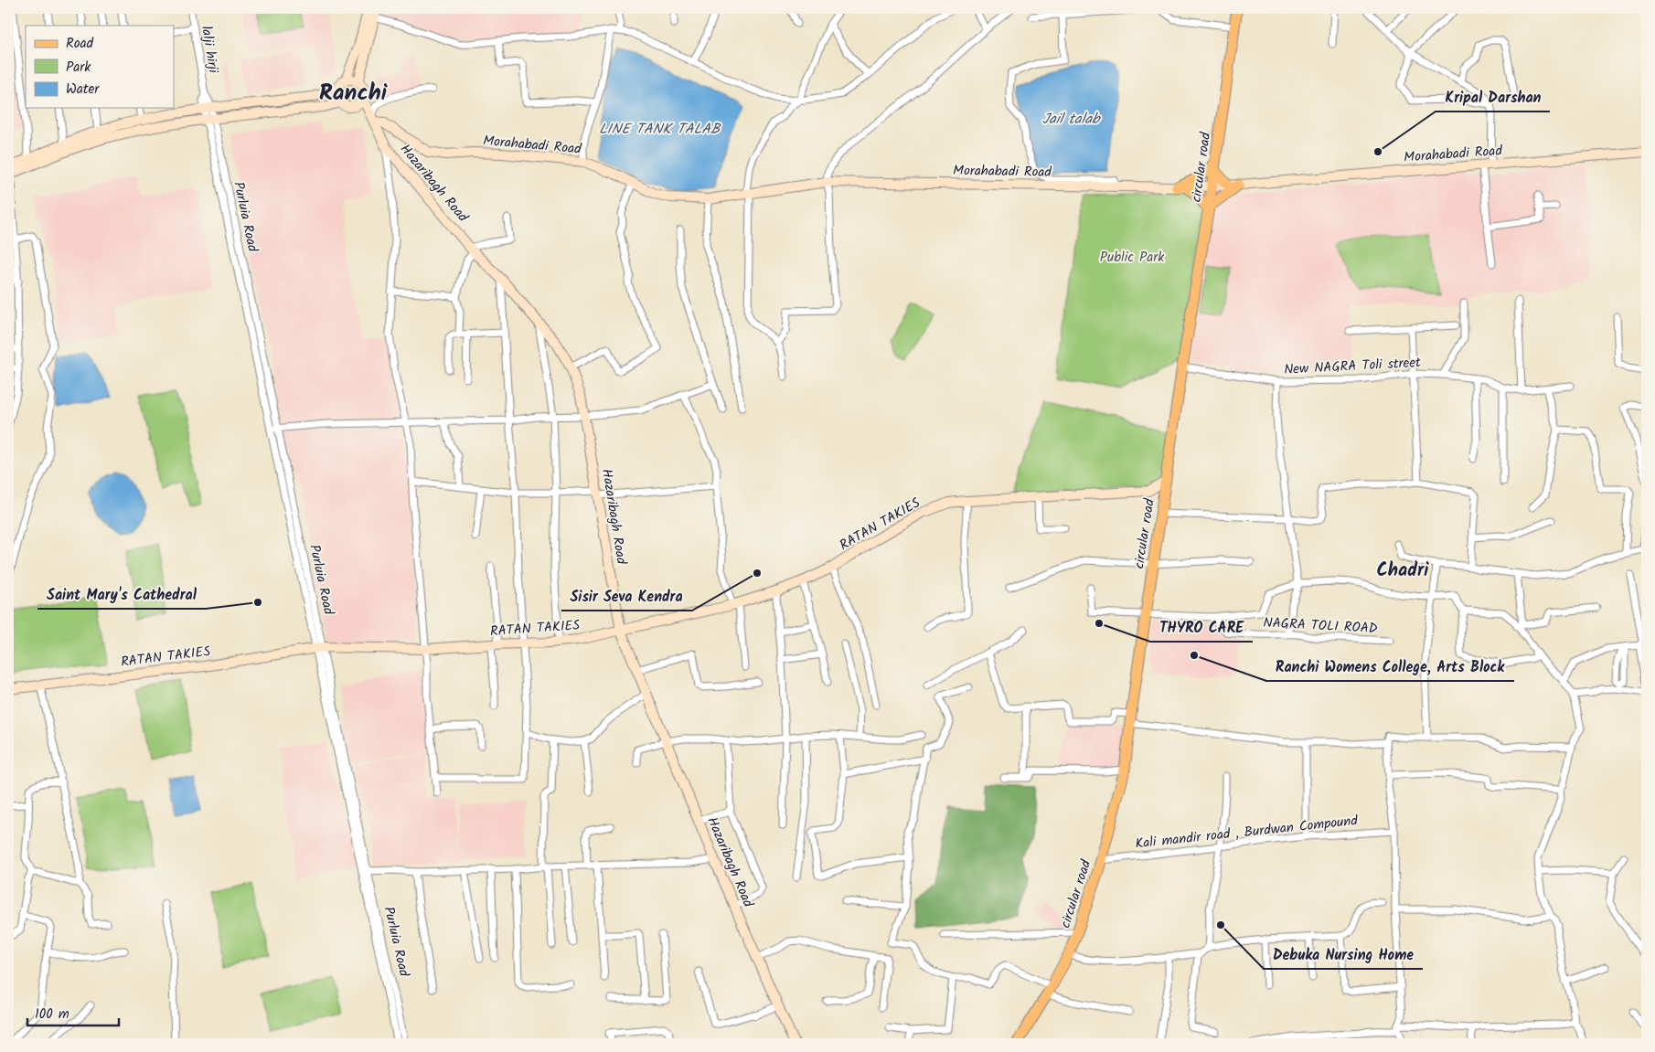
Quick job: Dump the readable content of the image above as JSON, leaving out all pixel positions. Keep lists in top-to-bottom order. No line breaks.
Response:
{"streets":{"main road":["Morahabadi Road","circular road","Hazaribagh Road","RATAN TAKIES"],"street":["lalji hirji","Purluia Road","New NAGRA Toli street","NAGRA TOLI ROAD","Kali mandir road , Burdwan Compound"]},"crossings":[["lalji hirji","Purluia Road"],["Morahabadi Road","circular road"],["Morahabadi Road","Hazaribagh Road"],["circular road","New NAGRA Toli street"],["circular road","RATAN TAKIES"],["circular road","Kali mandir road , Burdwan Compound"],["Hazaribagh Road","RATAN TAKIES"],["Purluia Road","RATAN TAKIES"]],"districts":["Ranchi","Chadri"],"water":["Jail talab","LINE TANK TALAB"],"parks":["Public Park"],"places":["Kripal Darshan","Sisir Seva Kendra","Saint Mary's Cathedral","THYRO CARE","Ranchi Womens College, Arts Block","Debuka Nursing Home"],"legend":["Road","Park","Water"],"scale_bar":"100 m"}
